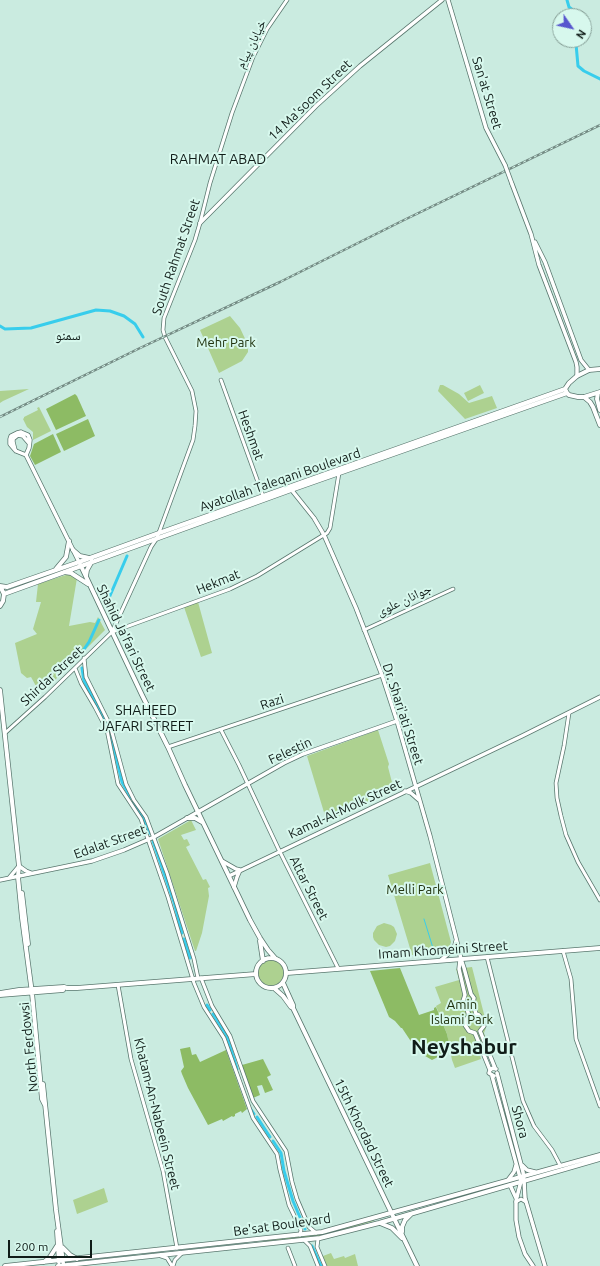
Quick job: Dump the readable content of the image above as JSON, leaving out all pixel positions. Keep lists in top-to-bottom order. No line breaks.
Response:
{"streets":{"main road":["San'at Street","14 Ma'soom Street","Ayatollah Taleqani Boulevard","Shahid Ja'fari Street","Dr. Shari'ati Street","Felestin","Kamal-Al-Molk Street","Edalat Street","Imam Khomeini Street","North Ferdowsi","Shora","15th Khordad Street","Be'sat Boulevard"],"street":["خیابان پیام","South Rahmat Street","Heshmat","Hekmat","جوانان علوی","Shirdar Street","Razi","Attar Street","Khatam-An-Nabeein Street"]},"crossings":[["خیابان پیام","South Rahmat Street"],["14 Ma'soom Street","South Rahmat Street"],["South Rahmat Street","Ayatollah Taleqani Boulevard"],["South Rahmat Street","Hekmat"],["South Rahmat Street","Shahid Ja'fari Street"],["South Rahmat Street","Shirdar Street"],["Heshmat","Ayatollah Taleqani Boulevard"],["Ayatollah Taleqani Boulevard","Shahid Ja'fari Street"],["Ayatollah Taleqani Boulevard","Dr. Shari'ati Street"],["Hekmat","Shahid Ja'fari Street"],["Hekmat","Shirdar Street"],["Hekmat","Dr. Shari'ati Street"],["جوانان علوی","Dr. Shari'ati Street"],["Shahid Ja'fari Street","Shirdar Street"],["Shahid Ja'fari Street","Razi"],["Shahid Ja'fari Street","Felestin"],["Shahid Ja'fari Street","Kamal-Al-Molk Street"],["Shahid Ja'fari Street","Edalat Street"],["Shahid Ja'fari Street","Imam Khomeini Street"],["Shahid Ja'fari Street","15th Khordad Street"],["Shirdar Street","North Ferdowsi"],["Razi","Dr. Shari'ati Street"],["Razi","Attar Street"],["Dr. Shari'ati Street","Felestin"],["Dr. Shari'ati Street","Kamal-Al-Molk Street"],["Dr. Shari'ati Street","Imam Khomeini Street"],["Felestin","Edalat Street"],["Felestin","Attar Street"],["Kamal-Al-Molk Street","Attar Street"],["Edalat Street","North Ferdowsi"],["Attar Street","Imam Khomeini Street"],["Imam Khomeini Street","15th Khordad Street"],["North Ferdowsi","Be'sat Boulevard"],["Khatam-An-Nabeein Street","Be'sat Boulevard"],["Shora","Be'sat Boulevard"],["15th Khordad Street","Be'sat Boulevard"]],"districts":["RAHMAT ABAD","سمنو","SHAHEED JAFARI STREET","Neyshabur"],"parks":["Mehr Park","Melli Park","Amin Islami Park"],"scale_bar":"200 m","north":"bottom right"}
